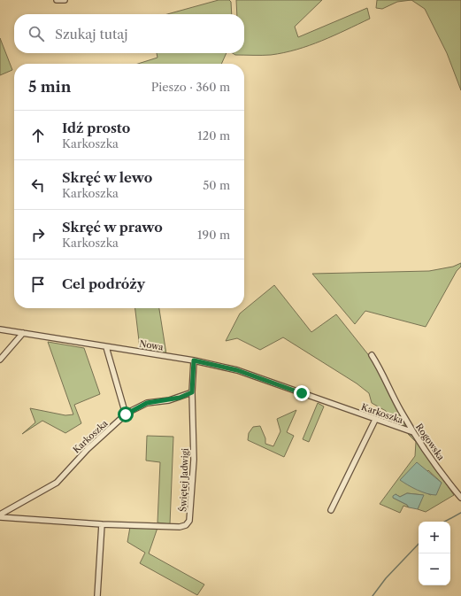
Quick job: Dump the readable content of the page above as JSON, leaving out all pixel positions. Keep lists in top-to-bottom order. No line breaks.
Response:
{"streets":{"street":["Nowa","Karkoszka","Rogowska","Świętej Jadwigi"]},"crossings":[["Nowa","Karkoszka"],["Karkoszka","Rogowska"],["Karkoszka","Świętej Jadwigi"]],"page":{"search":"Szukaj tutaj","heading":["5 min","Pieszo · 360 m"],"list":[["Idź prosto","Karkoszka","120 m"],["Skręć w lewo","Karkoszka","50 m"],["Skręć w prawo","Karkoszka","190 m"],"Cel podróży"],"map_buttons":["+","−"]}}
